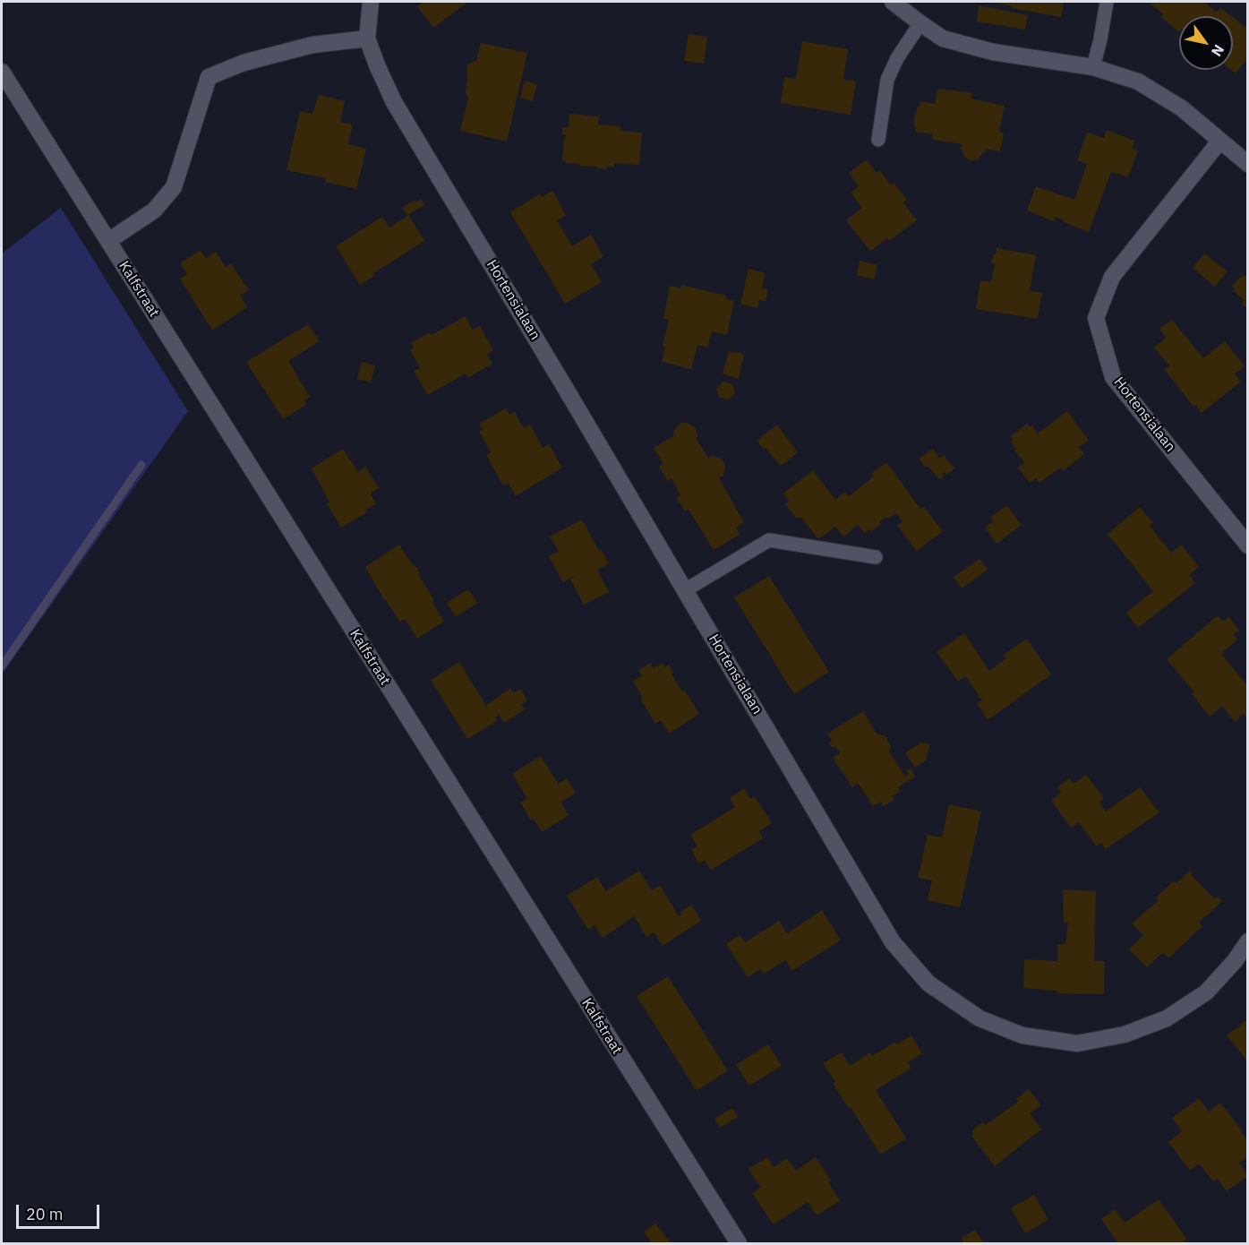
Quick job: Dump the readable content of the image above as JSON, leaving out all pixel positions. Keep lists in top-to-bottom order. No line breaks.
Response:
{"streets":{"street":["Kalfstraat","Hortensialaan"]},"scale_bar":"20 m","north":"bottom right"}
